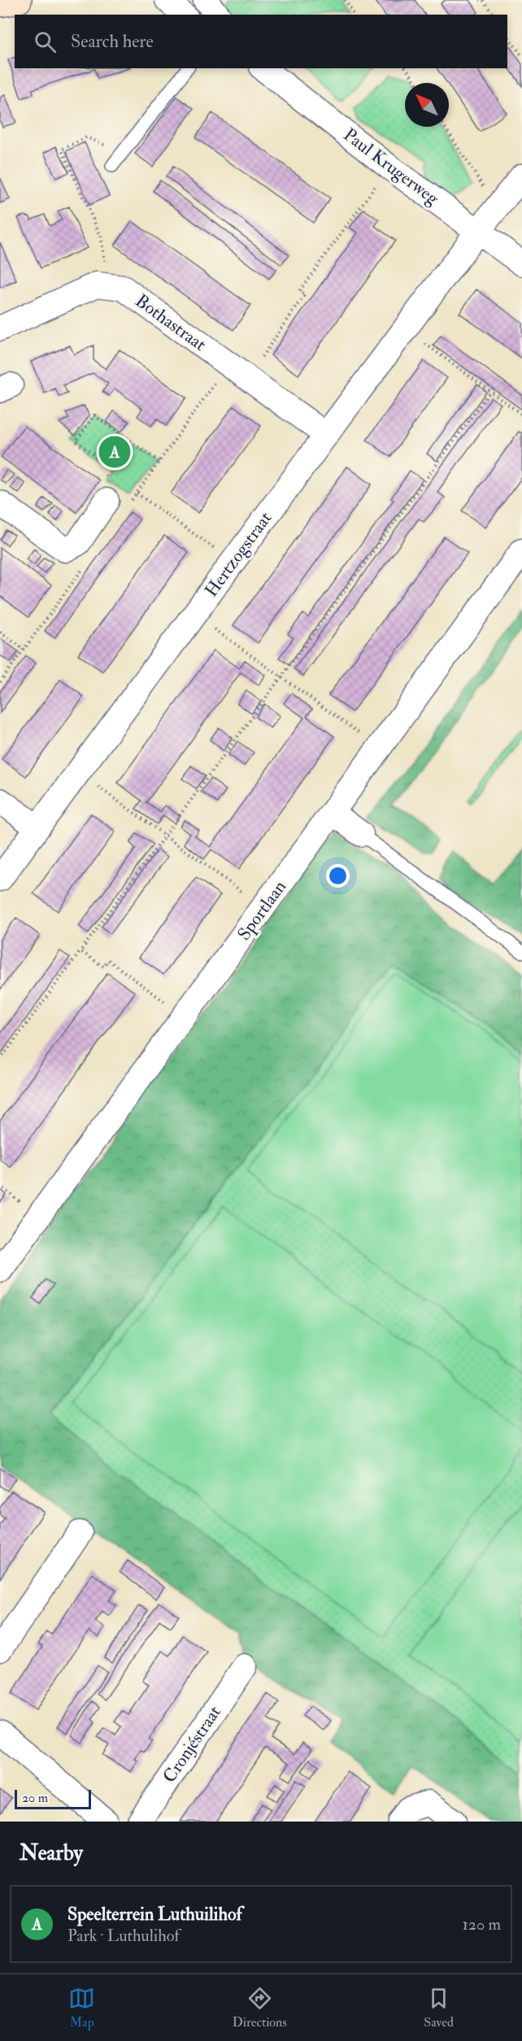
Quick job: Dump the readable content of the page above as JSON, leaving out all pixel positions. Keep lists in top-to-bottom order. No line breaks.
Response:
{"streets":{"street":["Paul Krugerweg","Bothastraat","Hertzogstraat","Sportlaan","Cronjéstraat"]},"crossings":[["Paul Krugerweg","Hertzogstraat"],["Bothastraat","Hertzogstraat"]],"scale_bar":"20 m","north":"top left","page":{"search":"Search here","pins":"A","scale":"20 m","heading":"Nearby","list":[{"mark":"A","name":"Speelterrein Luthuilihof","note":"Park · Luthulihof","value":"120 m"}],"nav":["Map","Directions","Saved"]}}
